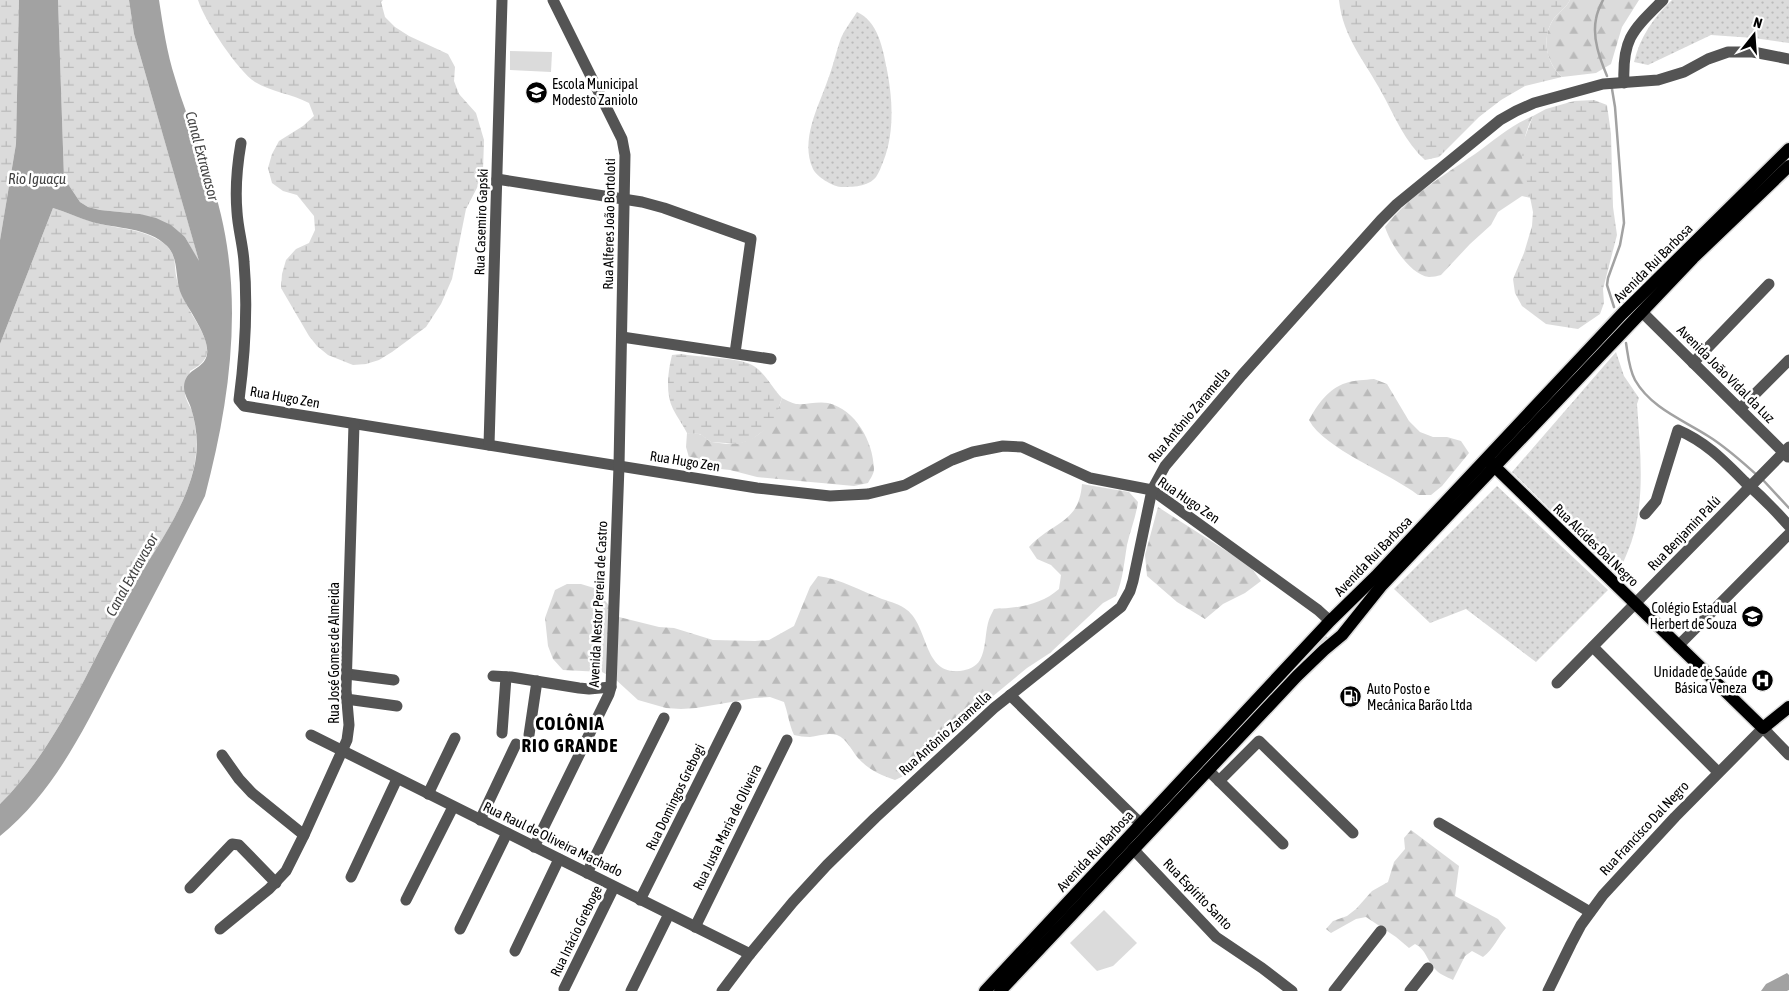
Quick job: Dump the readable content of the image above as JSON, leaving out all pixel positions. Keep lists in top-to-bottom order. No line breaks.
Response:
{"streets":{"main road":["Avenida Rui Barbosa","Rua Alcides Dal Negro","Rua Francisco Dal Negro"],"street":["Rua Casemiro Gapski","Rua Alferes João Bortoloti","Avenida João Vidal da Luz","Rua Hugo Zen","Rua Antônio Zaramella","Rua Benjamin Palú","Avenida Nestor Pereira de Castro","Rua José Gomes de Almeida","Rua Domingos Grebogi","Rua Justa Maria de Oliveira","Rua Raul de Oliveira Machado","Rua Espírito Santo","Rua Inácio Greboge"]},"crossings":[["Rua Casemiro Gapski","Rua Hugo Zen"],["Rua Alferes João Bortoloti","Rua Hugo Zen"],["Rua Alferes João Bortoloti","Avenida Nestor Pereira de Castro"],["Avenida Rui Barbosa","Avenida João Vidal da Luz"],["Avenida Rui Barbosa","Rua Hugo Zen"],["Avenida Rui Barbosa","Rua Alcides Dal Negro"],["Avenida Rui Barbosa","Rua Espírito Santo"],["Avenida João Vidal da Luz","Rua Benjamin Palú"],["Rua Hugo Zen","Rua Antônio Zaramella"],["Rua Hugo Zen","Avenida Nestor Pereira de Castro"],["Rua Hugo Zen","Rua José Gomes de Almeida"],["Rua Antônio Zaramella","Rua Raul de Oliveira Machado"],["Rua Benjamin Palú","Rua Alcides Dal Negro"],["Rua Alcides Dal Negro","Rua Francisco Dal Negro"],["Avenida Nestor Pereira de Castro","Rua Raul de Oliveira Machado"],["Rua José Gomes de Almeida","Rua Raul de Oliveira Machado"],["Rua Domingos Grebogi","Rua Raul de Oliveira Machado"],["Rua Justa Maria de Oliveira","Rua Raul de Oliveira Machado"],["Rua Raul de Oliveira Machado","Rua Inácio Greboge"]],"districts":["COLÔNIA RIO GRANDE"],"water":["Canal Extravasor","Rio Iguaçu"],"places":{"school or university":["Escola Municipal Modesto Zaniolo","Colégio Estadual Herbert de Souza"],"hospital":["Unidade de Saúde Básica Veneza"],"fuel station":["Auto Posto e Mecânica Barão Ltda"]},"north":"top"}
